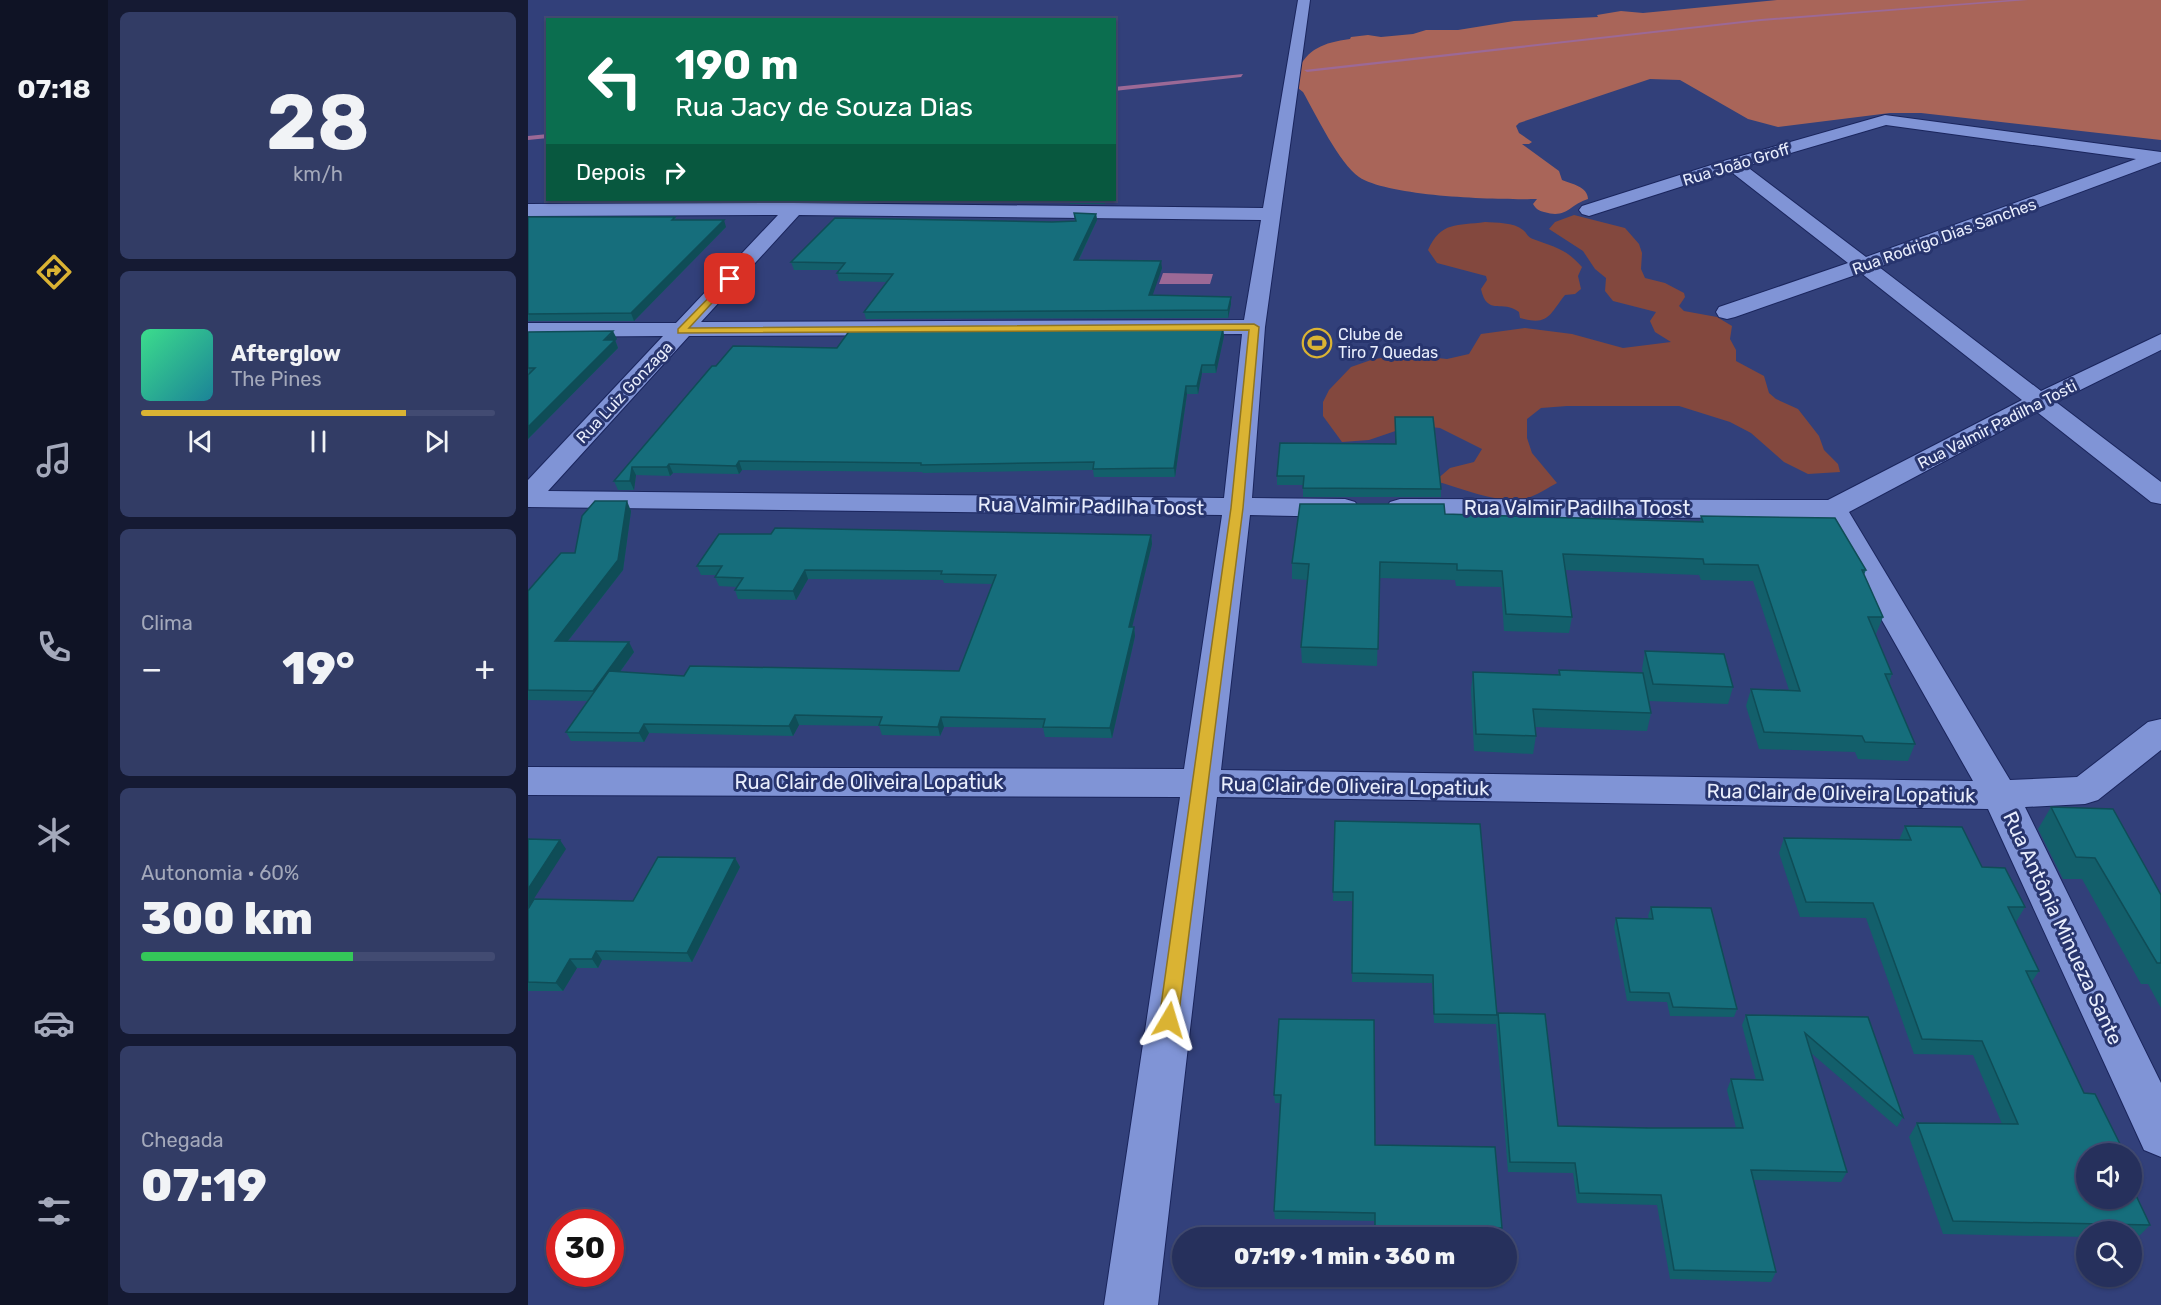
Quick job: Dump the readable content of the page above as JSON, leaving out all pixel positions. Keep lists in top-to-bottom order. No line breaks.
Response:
{"streets":{"street":["Rua João Groff","Rua Rodrigo Dias Sanches","Rua Luiz Gonzaga","Rua Valmir Padilha Tosti","Rua Valmir Padilha Toost","Rua Clair de Oliveira Lopatiuk","Rua Antônia Minueza Sante"]},"crossings":[["Rua João Groff","Rua Rodrigo Dias Sanches"],["Rua Luiz Gonzaga","Rua Valmir Padilha Toost"],["Rua Valmir Padilha Tosti","Rua Valmir Padilha Toost"],["Rua Valmir Padilha Tosti","Rua Antônia Minueza Sante"],["Rua Valmir Padilha Toost","Rua Antônia Minueza Sante"],["Rua Clair de Oliveira Lopatiuk","Rua Antônia Minueza Sante"]],"places":{"sports":["Clube de Tiro 7 Quedas"]},"page":{"tabs":"07:18","tile":[["28","km/h"],"Clima",["Autonomia · 60%","300 km"],["Chegada","07:19"]],"turn":["190 m","Rua Jacy de Souza Dias"],"then":"Depois","song":["Afterglow","The Pines"],"heat":["−","19°","+"],"limit":"30","trip":"07:19 · 1 min · 360 m"}}
